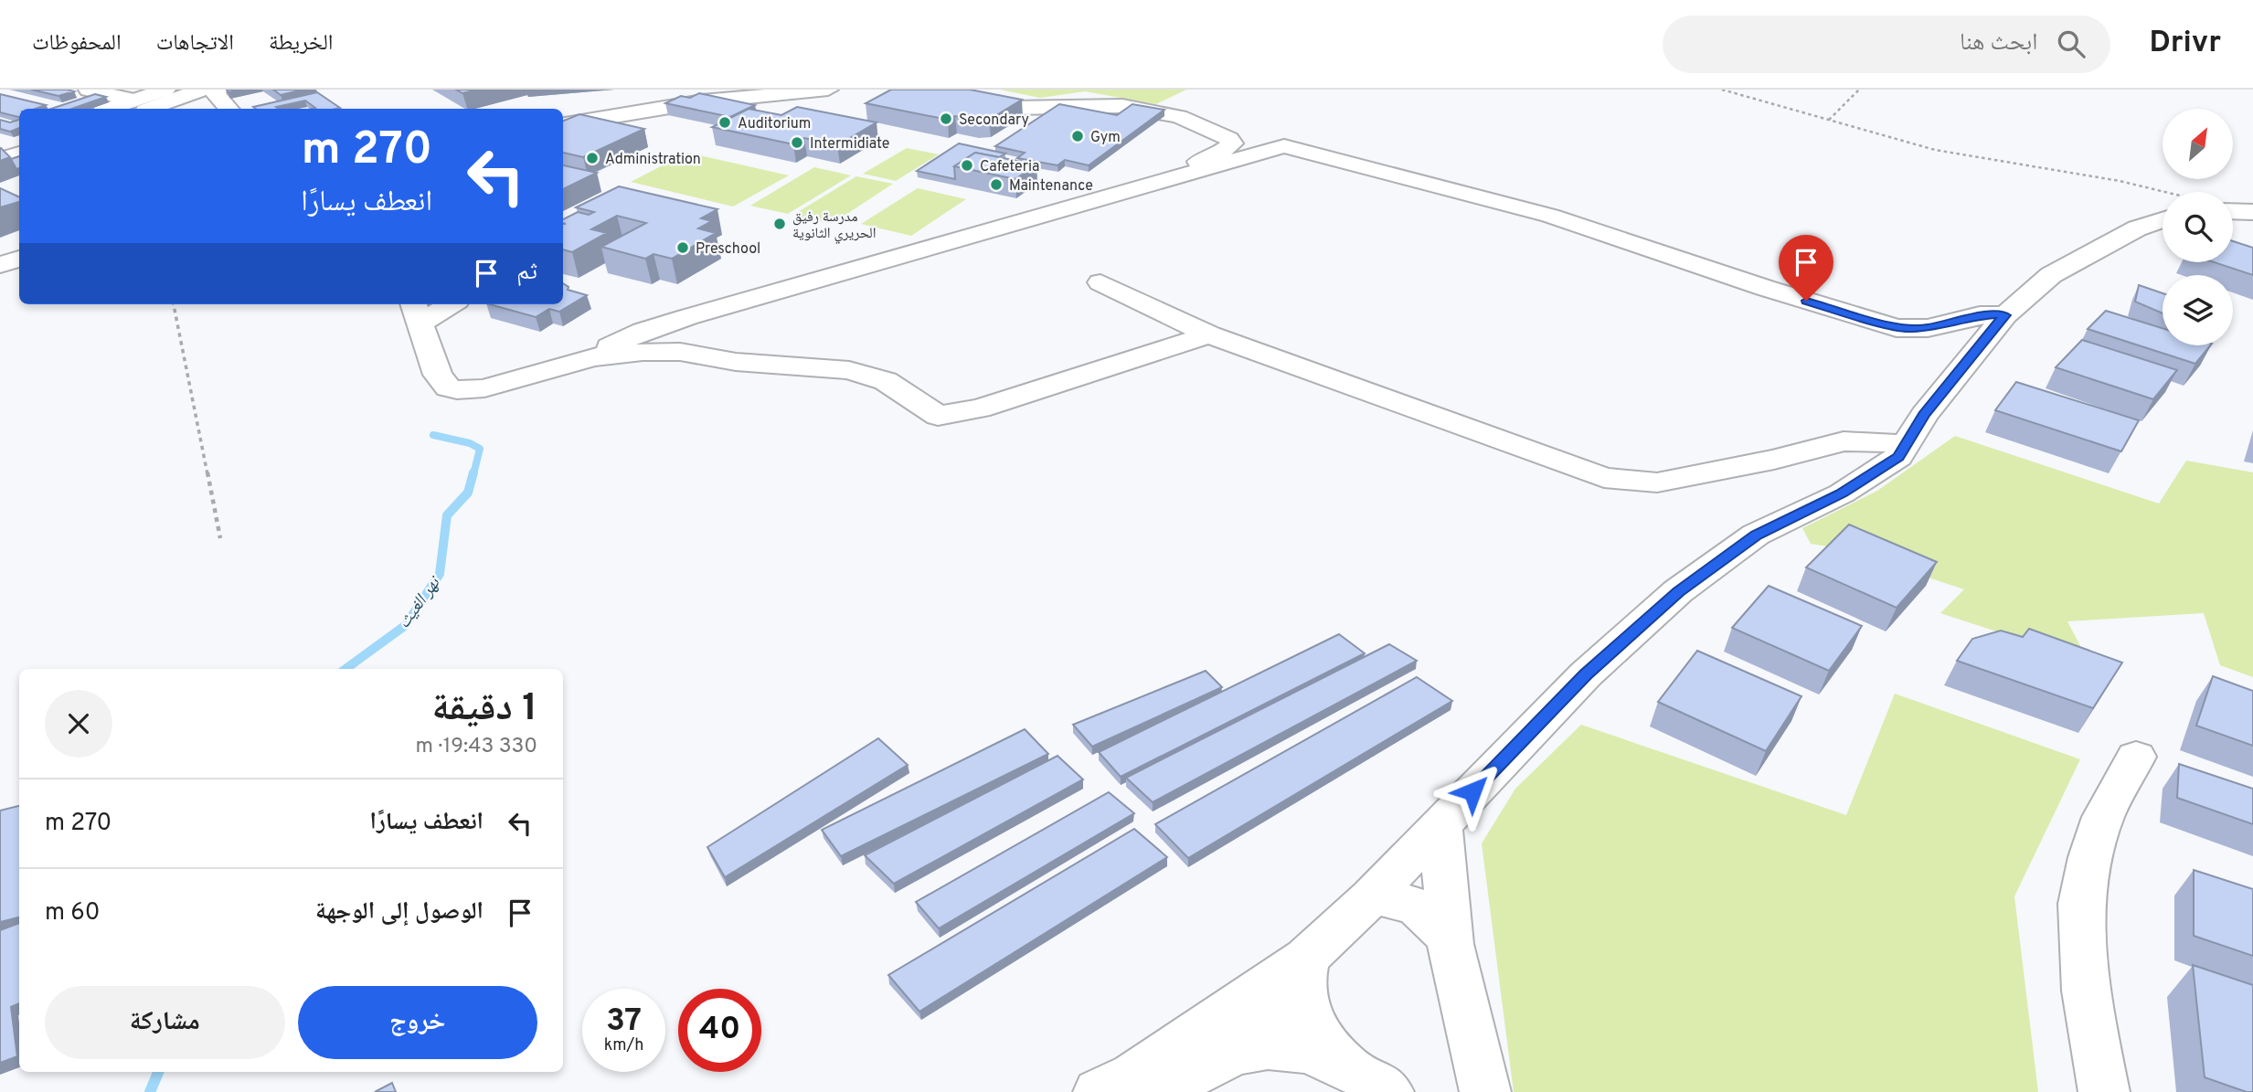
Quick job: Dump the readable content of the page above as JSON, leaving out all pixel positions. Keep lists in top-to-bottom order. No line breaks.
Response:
{"water":["نهر الغيث"],"places":["Secondary","Auditorium","Gym","Intermidiate","Administration","Cafeteria","Maintenance","مدرسة رفيق الحريري الثانوية","Preschool"],"north":"top right","page":{"header":"Drivr","search":"ابحث هنا","nav":["الخريطة","الاتجاهات","المحفوظات"],"turn":["270 m","انعطف يسارًا"],"then":"ثم","heading":["1 دقيقة","330 m · 19:43"],"list":[{"name":"انعطف يسارًا","value":"270 m"},{"name":"الوصول إلى الوجهة","value":"60 m"}],"buttons":["خروج","مشاركة"],"speed":"37 km/h","limit":"40"}}
